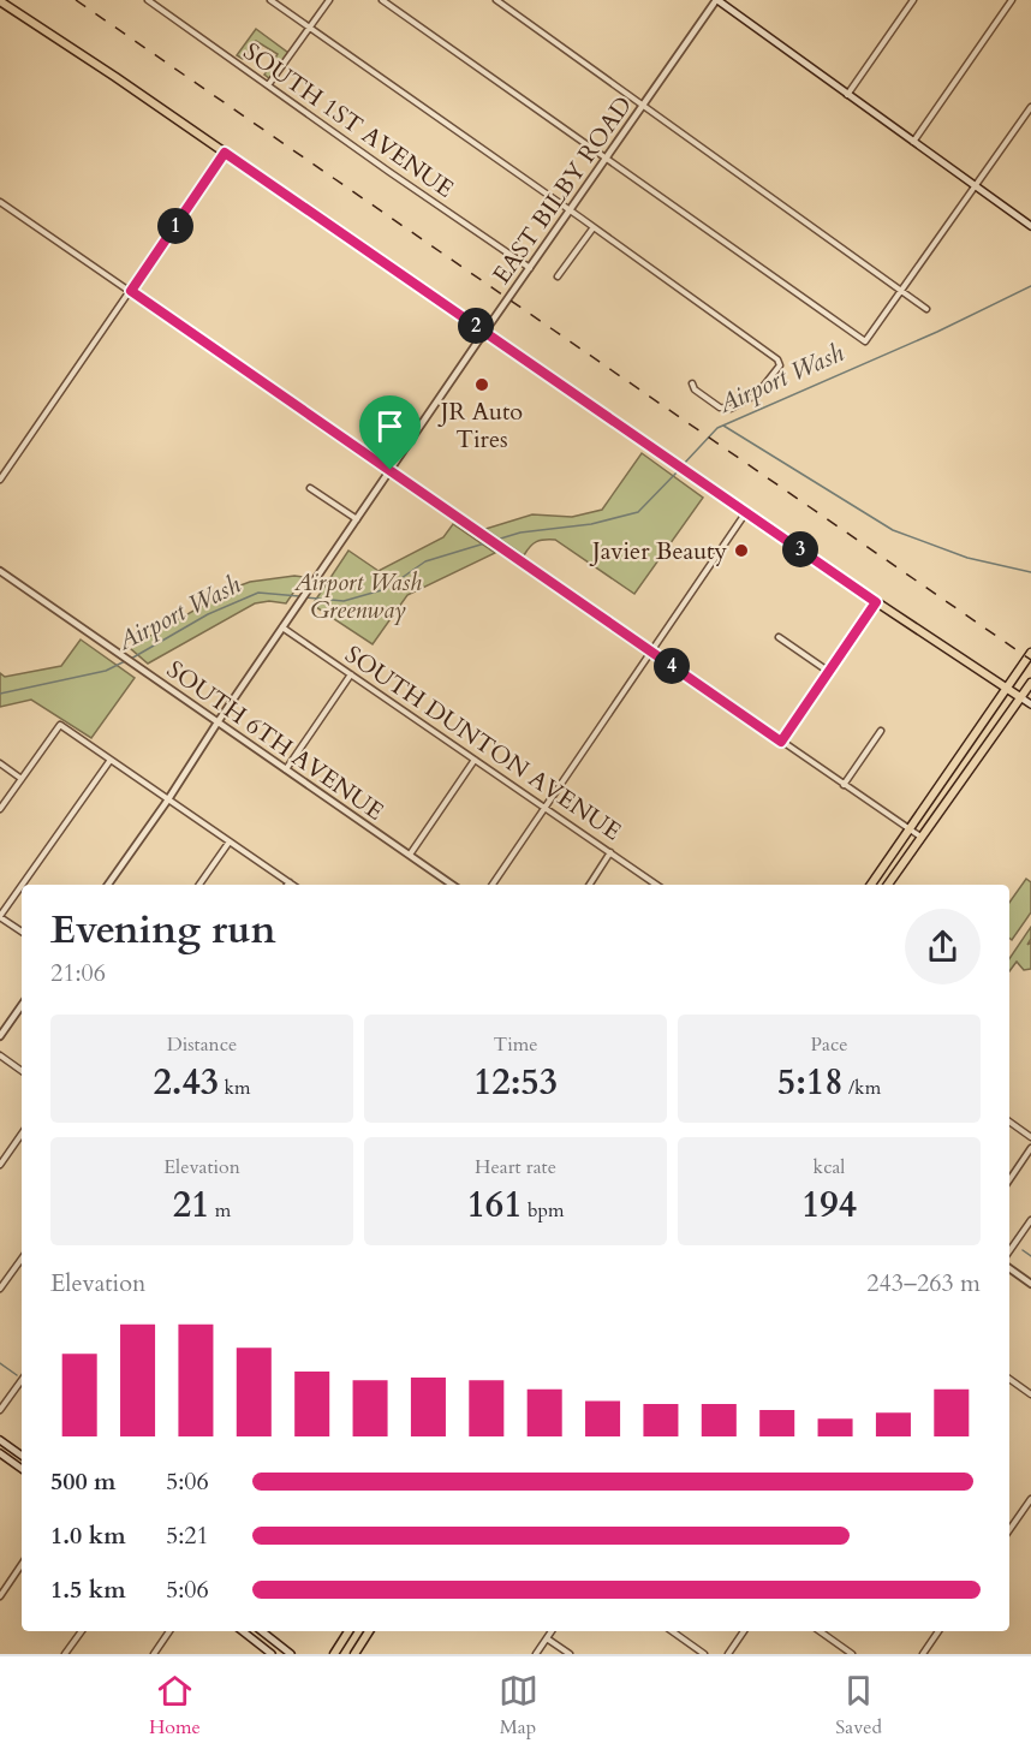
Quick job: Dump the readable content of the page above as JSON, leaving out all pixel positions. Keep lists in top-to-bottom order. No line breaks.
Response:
{"streets":{"street":["SOUTH 1ST AVENUE","EAST BILBY ROAD","SOUTH 6TH AVENUE","SOUTH DUNTON AVENUE"]},"crossings":[["SOUTH 1ST AVENUE","EAST BILBY ROAD"],["EAST BILBY ROAD","SOUTH 6TH AVENUE"],["EAST BILBY ROAD","SOUTH DUNTON AVENUE"]],"water":["Airport Wash"],"parks":["Airport Wash Greenway"],"places":["JR Auto Tires","Javier Beauty"],"page":{"pins":["1","2","3","4"],"heading":["Evening run","21:06"],"stats":[["Distance","2.43 km"],["Time","12:53"],["Pace","5:18 /km"],["Elevation","21 m"],["Heart rate","161 bpm"],["kcal","194"]],"chart":["Elevation","243–263 m"],"list":[{"name":"500 m","note":"5:06"},{"name":"1.0 km","note":"5:21"},{"name":"1.5 km","note":"5:06"}],"tabs":["Home","Map","Saved"]}}
